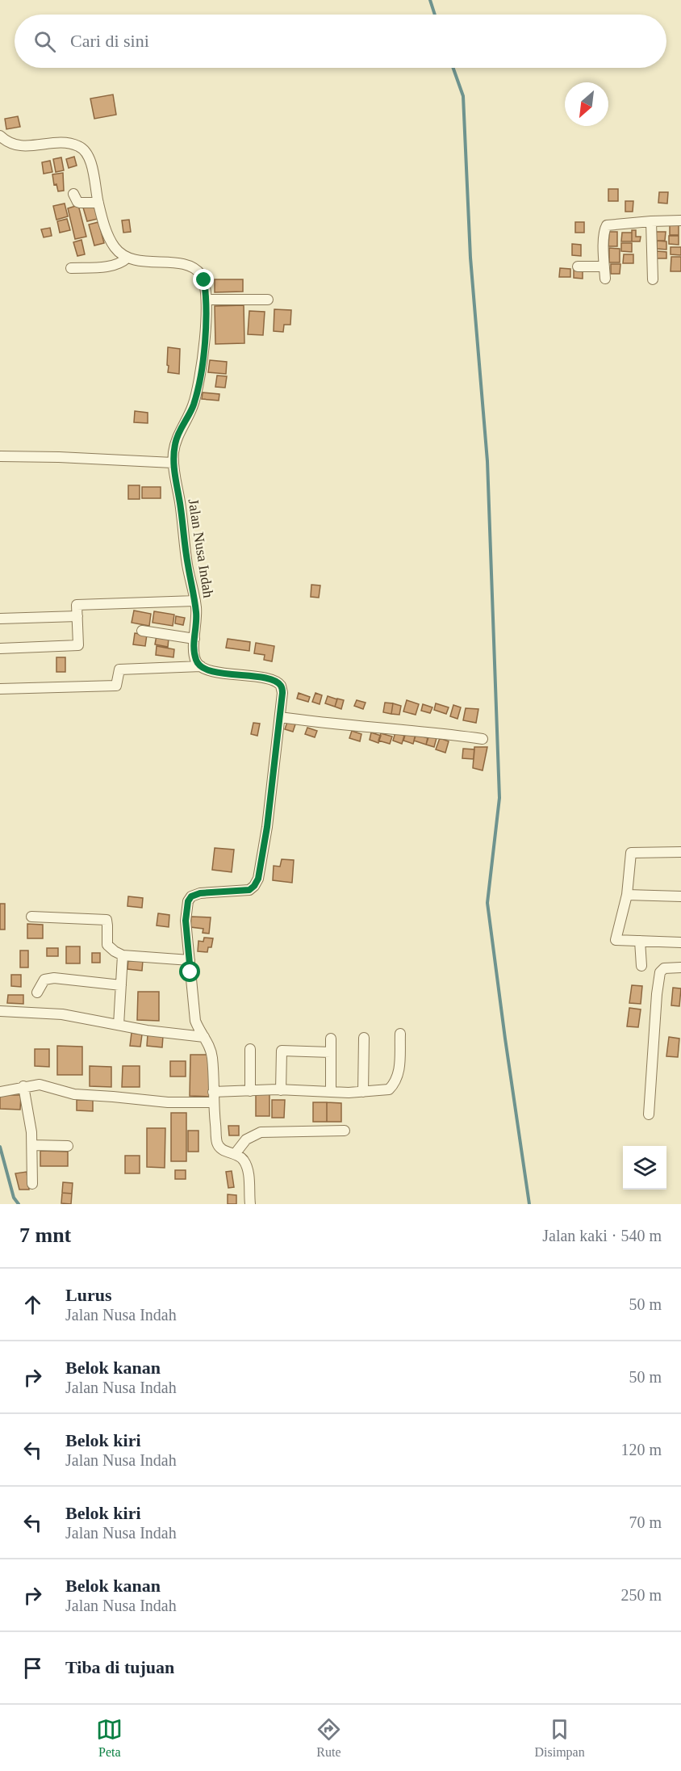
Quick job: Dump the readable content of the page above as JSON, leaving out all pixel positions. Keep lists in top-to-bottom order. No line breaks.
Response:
{"streets":{"street":["Jalan Nusa Indah"]},"north":"bottom left","page":{"search":"Cari di sini","heading":["7 mnt","Jalan kaki · 540 m"],"list":[["Lurus","Jalan Nusa Indah","50 m"],["Belok kanan","Jalan Nusa Indah","50 m"],["Belok kiri","Jalan Nusa Indah","120 m"],["Belok kiri","Jalan Nusa Indah","70 m"],["Belok kanan","Jalan Nusa Indah","250 m"],"Tiba di tujuan"],"nav":["Peta","Rute","Disimpan"]}}
